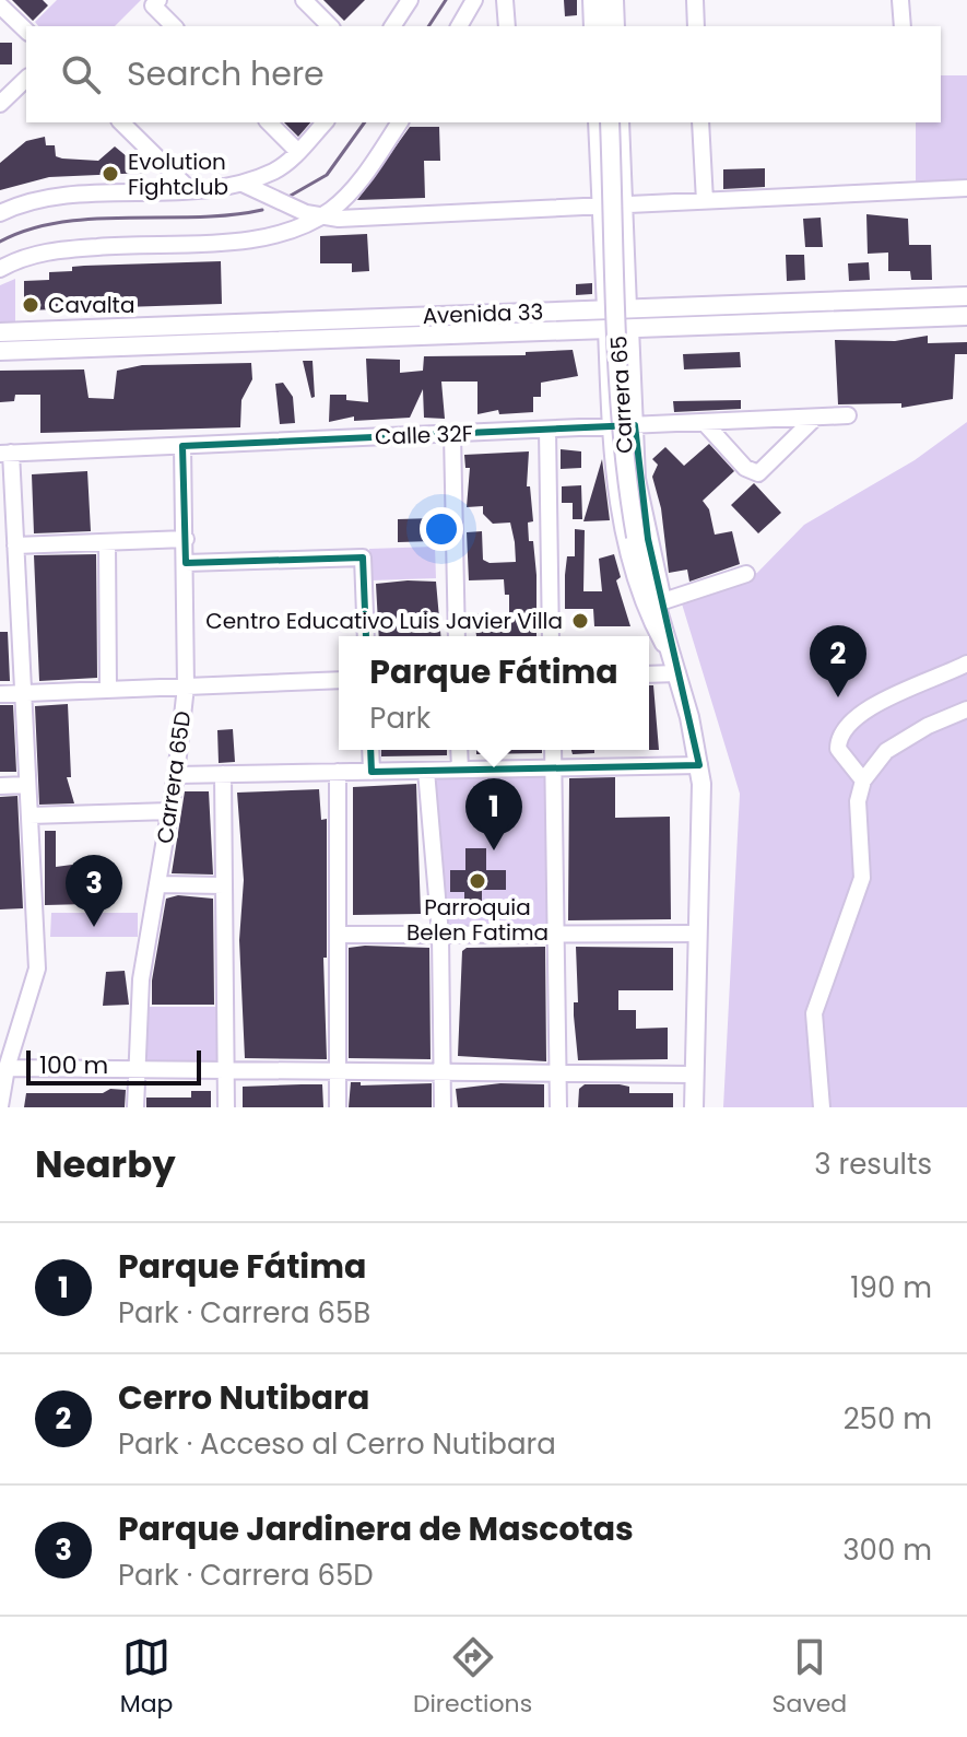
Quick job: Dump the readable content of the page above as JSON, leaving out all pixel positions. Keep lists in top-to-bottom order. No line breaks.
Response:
{"streets":{"main road":["Avenida 33","Carrera 65"],"street":["Calle 32F","Carrera 65D"]},"crossings":[["Avenida 33","Carrera 65"],["Carrera 65","Calle 32F"],["Calle 32F","Carrera 65D"]],"places":["Evolution Fightclub","Cavalta","Centro Educativo Luis Javier Villa","Parroquia Belen Fatima"],"scale_bar":"100 m","page":{"search":"Search here","pins":["2","1","3"],"popup":["Parque Fátima","Park"],"scale":"100 m","heading":["Nearby","3 results"],"list":[{"mark":"1","name":"Parque Fátima","note":"Park · Carrera 65B","value":"190 m"},{"mark":"2","name":"Cerro Nutibara","note":"Park · Acceso al Cerro Nutibara","value":"250 m"},{"mark":"3","name":"Parque Jardinera de Mascotas","note":"Park · Carrera 65D","value":"300 m"}],"nav":["Map","Directions","Saved"]}}
